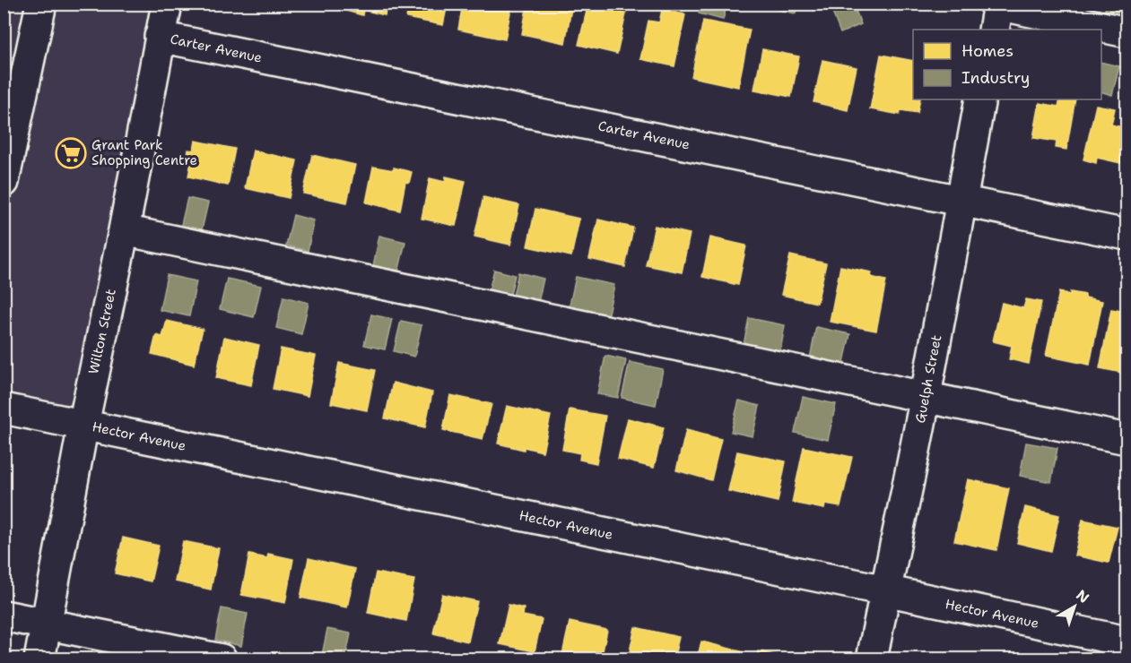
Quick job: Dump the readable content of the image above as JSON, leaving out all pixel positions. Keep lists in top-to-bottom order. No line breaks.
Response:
{"streets":{"street":["Carter Avenue","Wilton Street","Guelph Street","Hector Avenue"]},"crossings":[["Carter Avenue","Wilton Street"],["Carter Avenue","Guelph Street"],["Wilton Street","Hector Avenue"],["Guelph Street","Hector Avenue"]],"places":{"supermarket":["Grant Park Shopping Centre"]},"legend":["Homes","Industry"],"north":"top right"}
